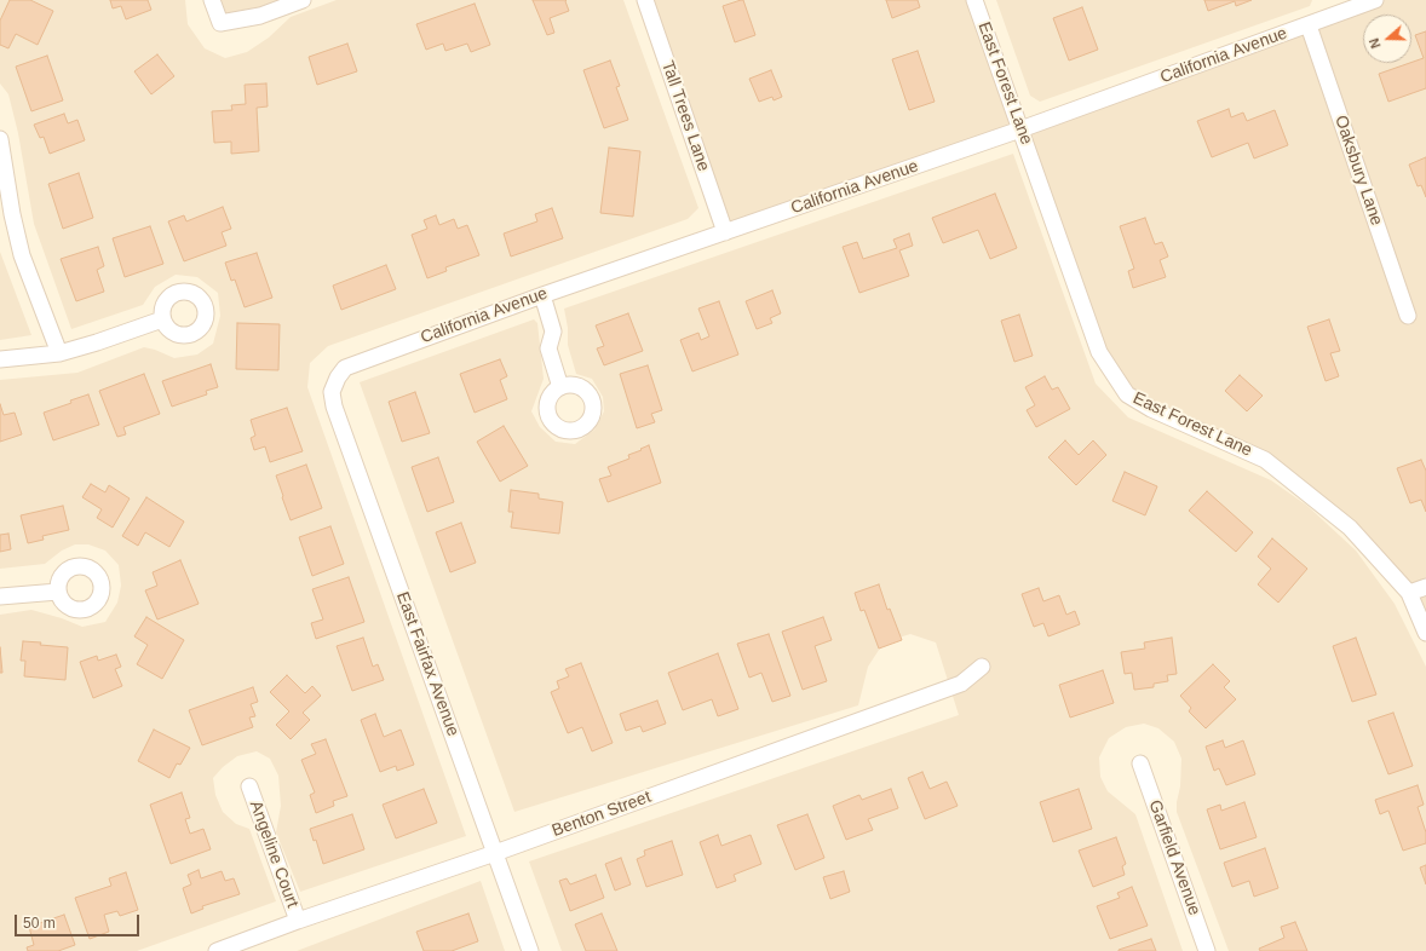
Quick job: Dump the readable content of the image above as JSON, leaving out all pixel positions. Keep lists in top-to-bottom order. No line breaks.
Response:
{"streets":{"street":["California Avenue","East Forest Lane","Tall Trees Lane","Oaksbury Lane","East Fairfax Avenue","Benton Street","Angeline Court","Garfield Avenue"]},"crossings":[["California Avenue","East Forest Lane"],["California Avenue","Tall Trees Lane"],["California Avenue","Oaksbury Lane"],["California Avenue","East Fairfax Avenue"],["East Fairfax Avenue","Benton Street"],["Benton Street","Angeline Court"]],"scale_bar":"50 m","north":"left"}
